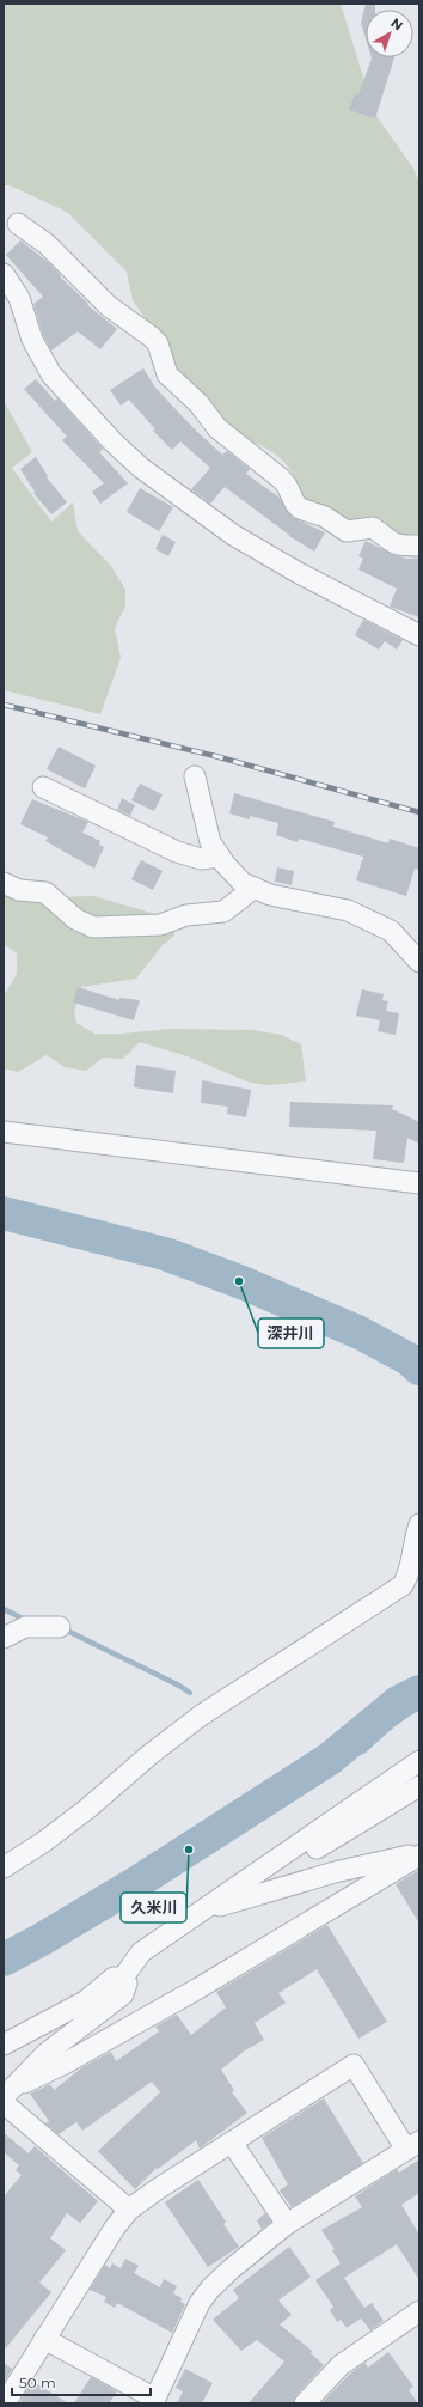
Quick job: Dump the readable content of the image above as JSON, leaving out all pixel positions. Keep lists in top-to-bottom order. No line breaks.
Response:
{"places":["深井川","久米川"],"scale_bar":"50 m","north":"top right"}
